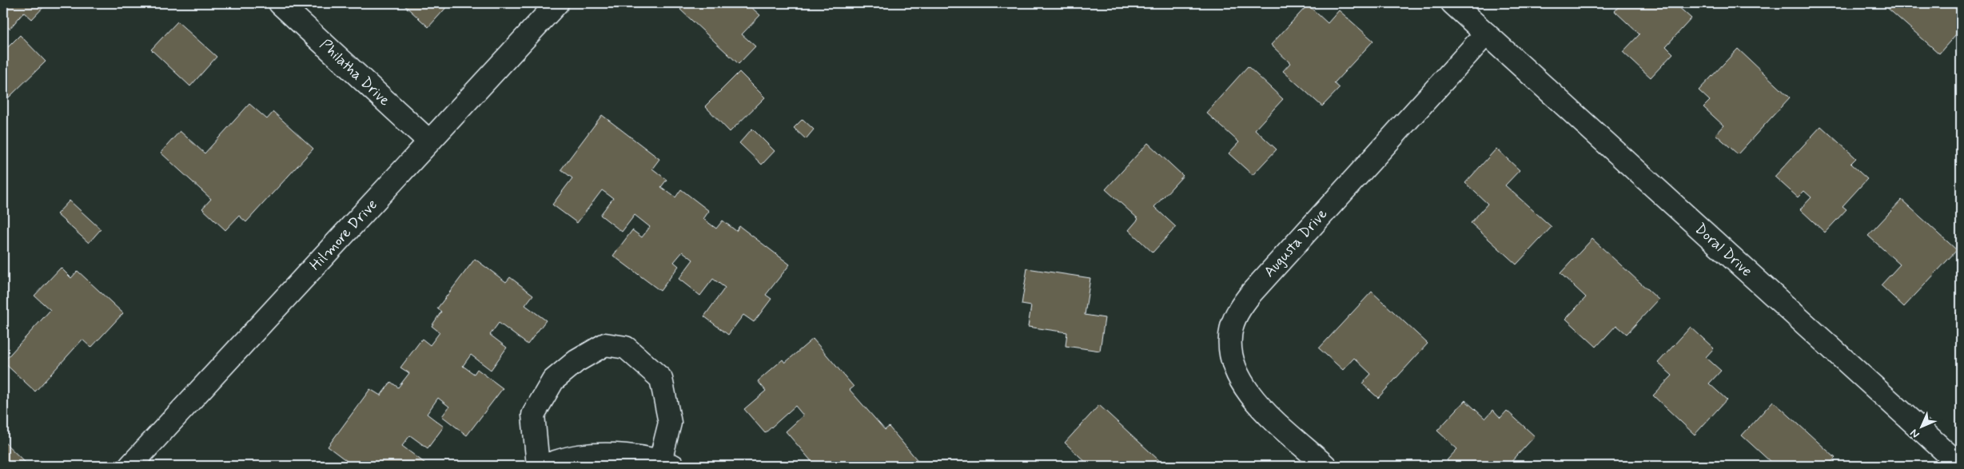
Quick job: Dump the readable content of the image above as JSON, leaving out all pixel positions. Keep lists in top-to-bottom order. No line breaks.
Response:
{"streets":{"street":["Philatha Drive","Hilmore Drive","Augusta Drive","Doral Drive"]},"crossings":[["Philatha Drive","Hilmore Drive"],["Augusta Drive","Doral Drive"]],"north":"bottom left"}
